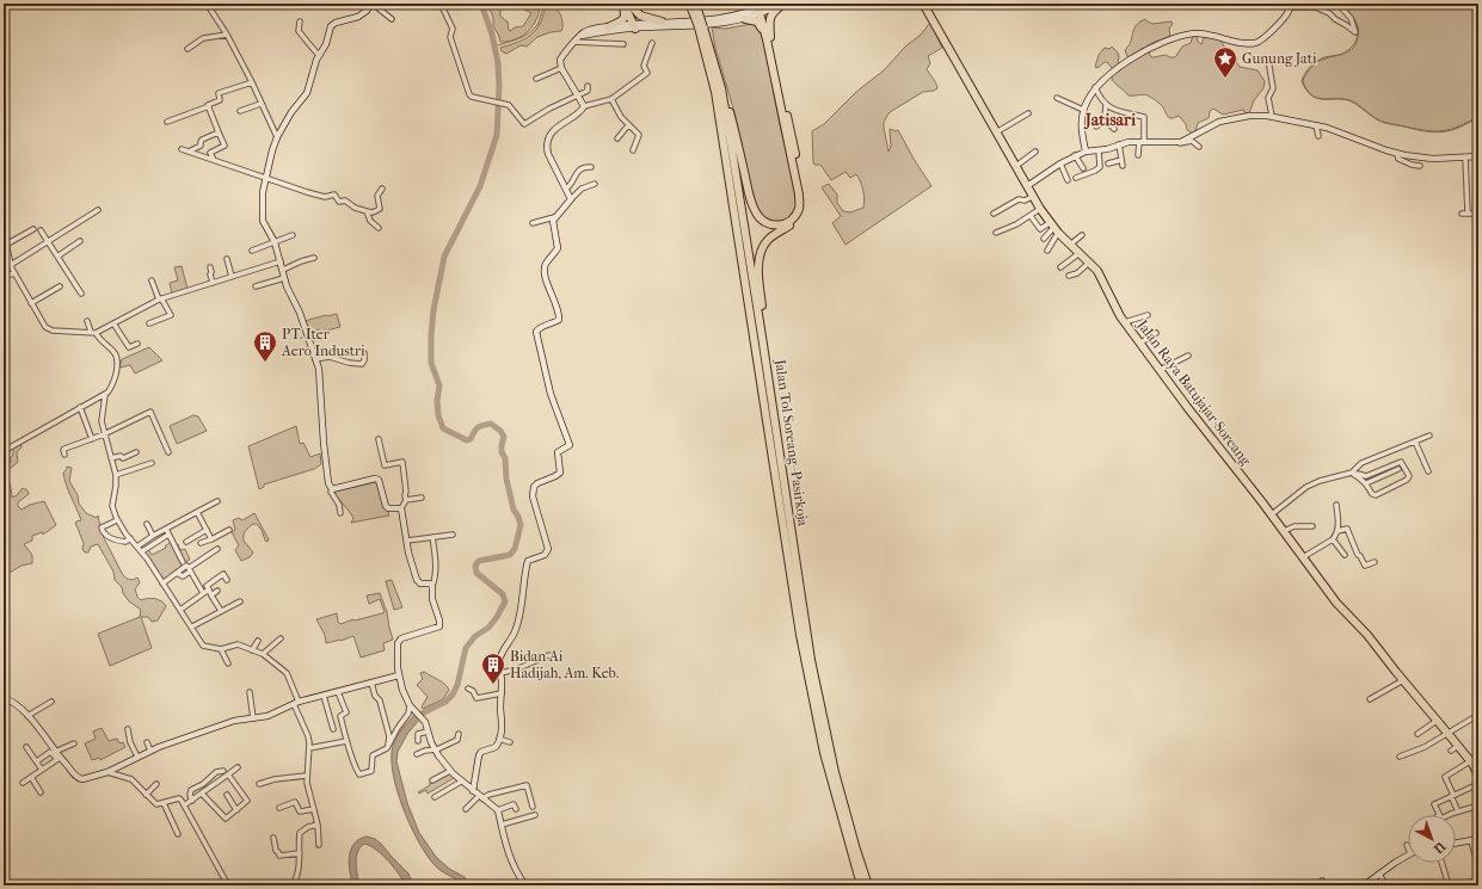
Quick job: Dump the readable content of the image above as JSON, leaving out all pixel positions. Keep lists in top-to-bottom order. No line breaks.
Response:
{"streets":{"highway":["Jalan Raya Batujajar-Soreang","Jalan Tol Soreang–Pasirkoja"]},"districts":["Jatisari"],"places":{"place":["Gunung Jati"],"building":["PT. Iter Aero Industri","Bidan Ai Hadijah, Am. Keb."]},"north":"bottom right"}
